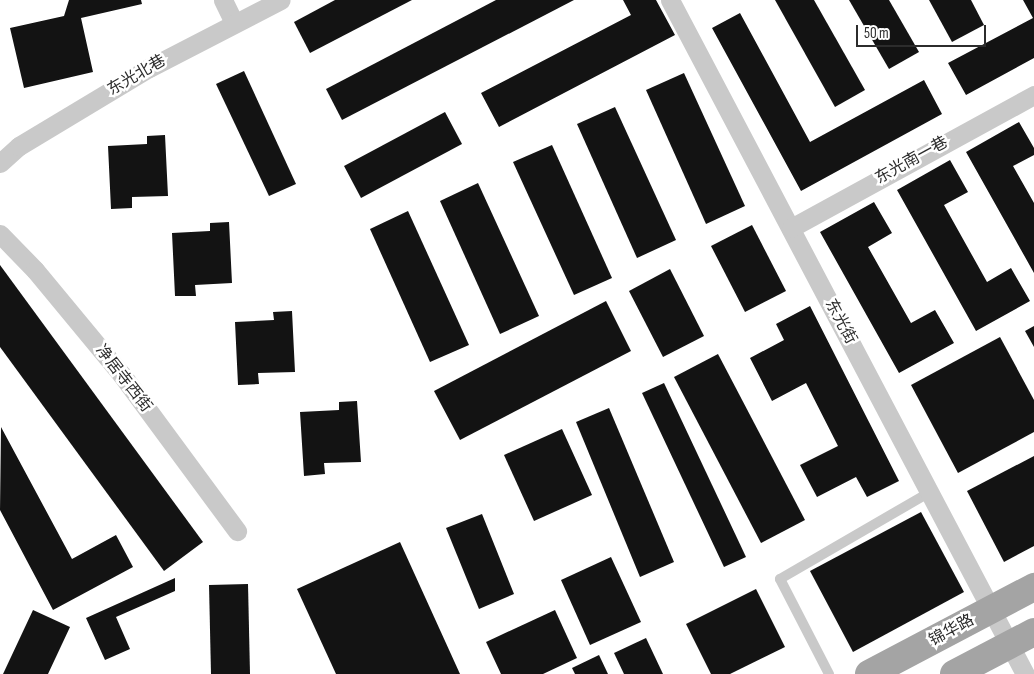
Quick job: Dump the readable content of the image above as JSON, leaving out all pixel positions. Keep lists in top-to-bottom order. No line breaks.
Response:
{"streets":{"main road":["锦华路"],"street":["东光北巷","东光南一巷","东光街","净居寺西街"]},"crossings":[["东光南一巷","东光街"],["东光街","锦华路"]],"scale_bar":"50 m"}
